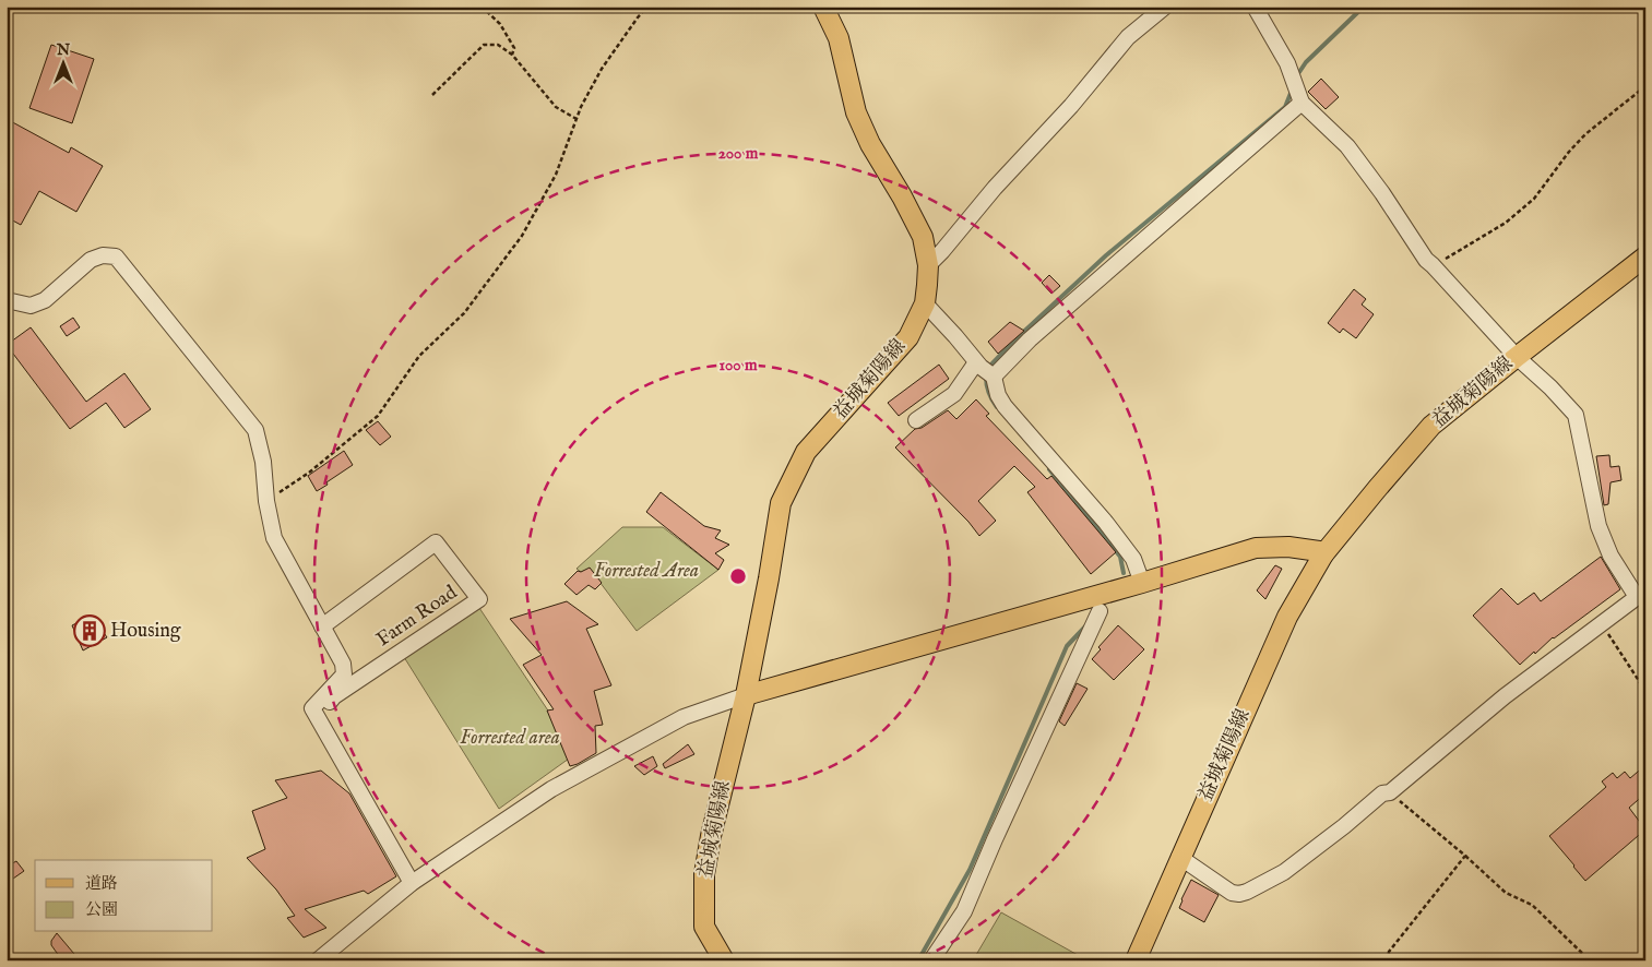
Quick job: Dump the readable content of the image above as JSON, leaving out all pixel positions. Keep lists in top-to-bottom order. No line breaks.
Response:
{"streets":{"main road":["益城菊陽線"],"street":["Farm Road"]},"parks":["Forrested Area","Forrested area"],"places":{"building":["Housing"]},"legend":["道路","公園"],"north":"top","rings":["200 m","100 m"]}
